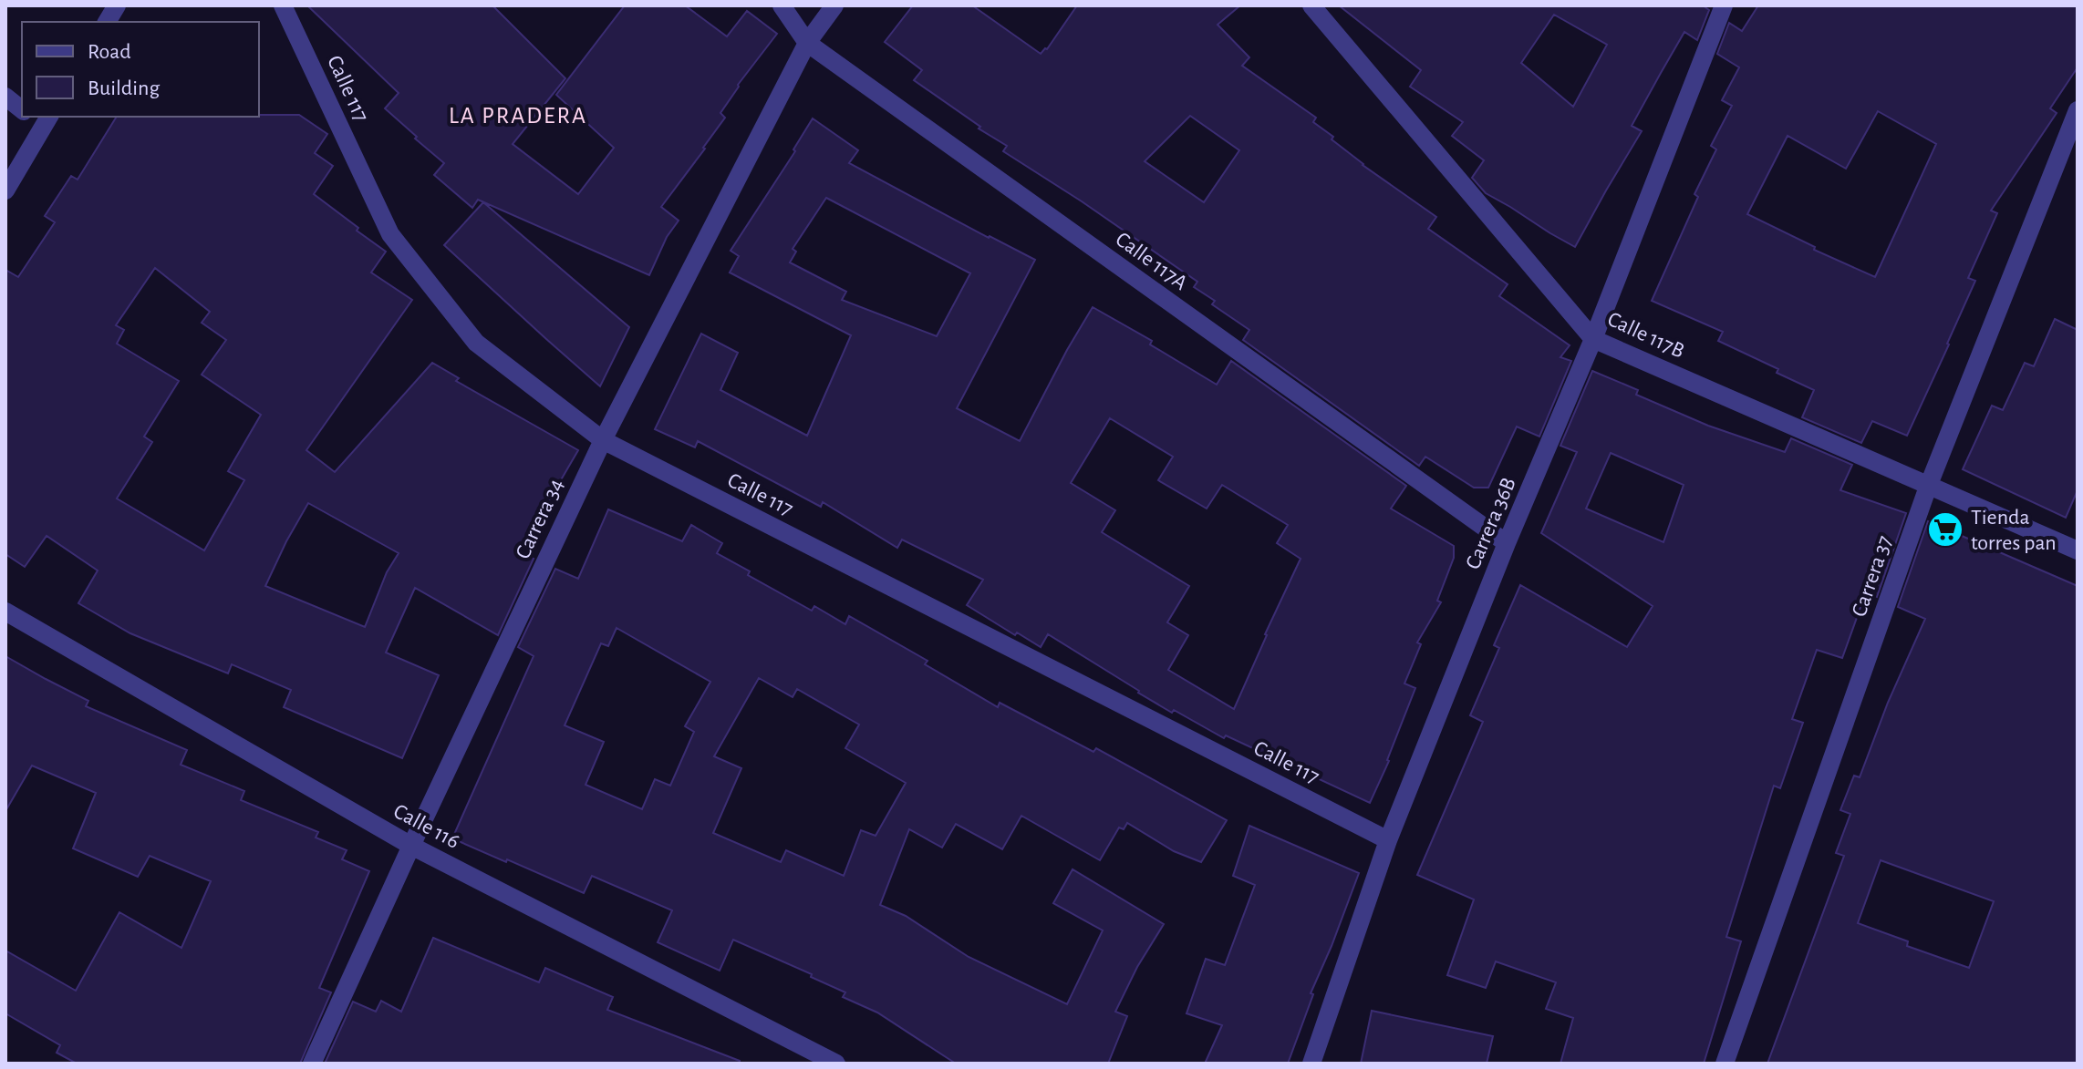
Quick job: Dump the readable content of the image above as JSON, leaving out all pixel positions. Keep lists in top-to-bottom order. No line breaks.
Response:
{"streets":{"street":["Calle 117","Calle 117A","Calle 117B","Carrera 34","Carrera 36B","Carrera 37","Calle 116"]},"crossings":[["Calle 117","Carrera 34"],["Calle 117","Carrera 36B"],["Calle 117A","Carrera 34"],["Calle 117A","Carrera 36B"],["Calle 117B","Carrera 36B"],["Calle 117B","Carrera 37"],["Carrera 34","Calle 116"]],"districts":["LA PRADERA"],"places":{"supermarket":["Tienda torres pan"]},"legend":["Road","Building"]}
